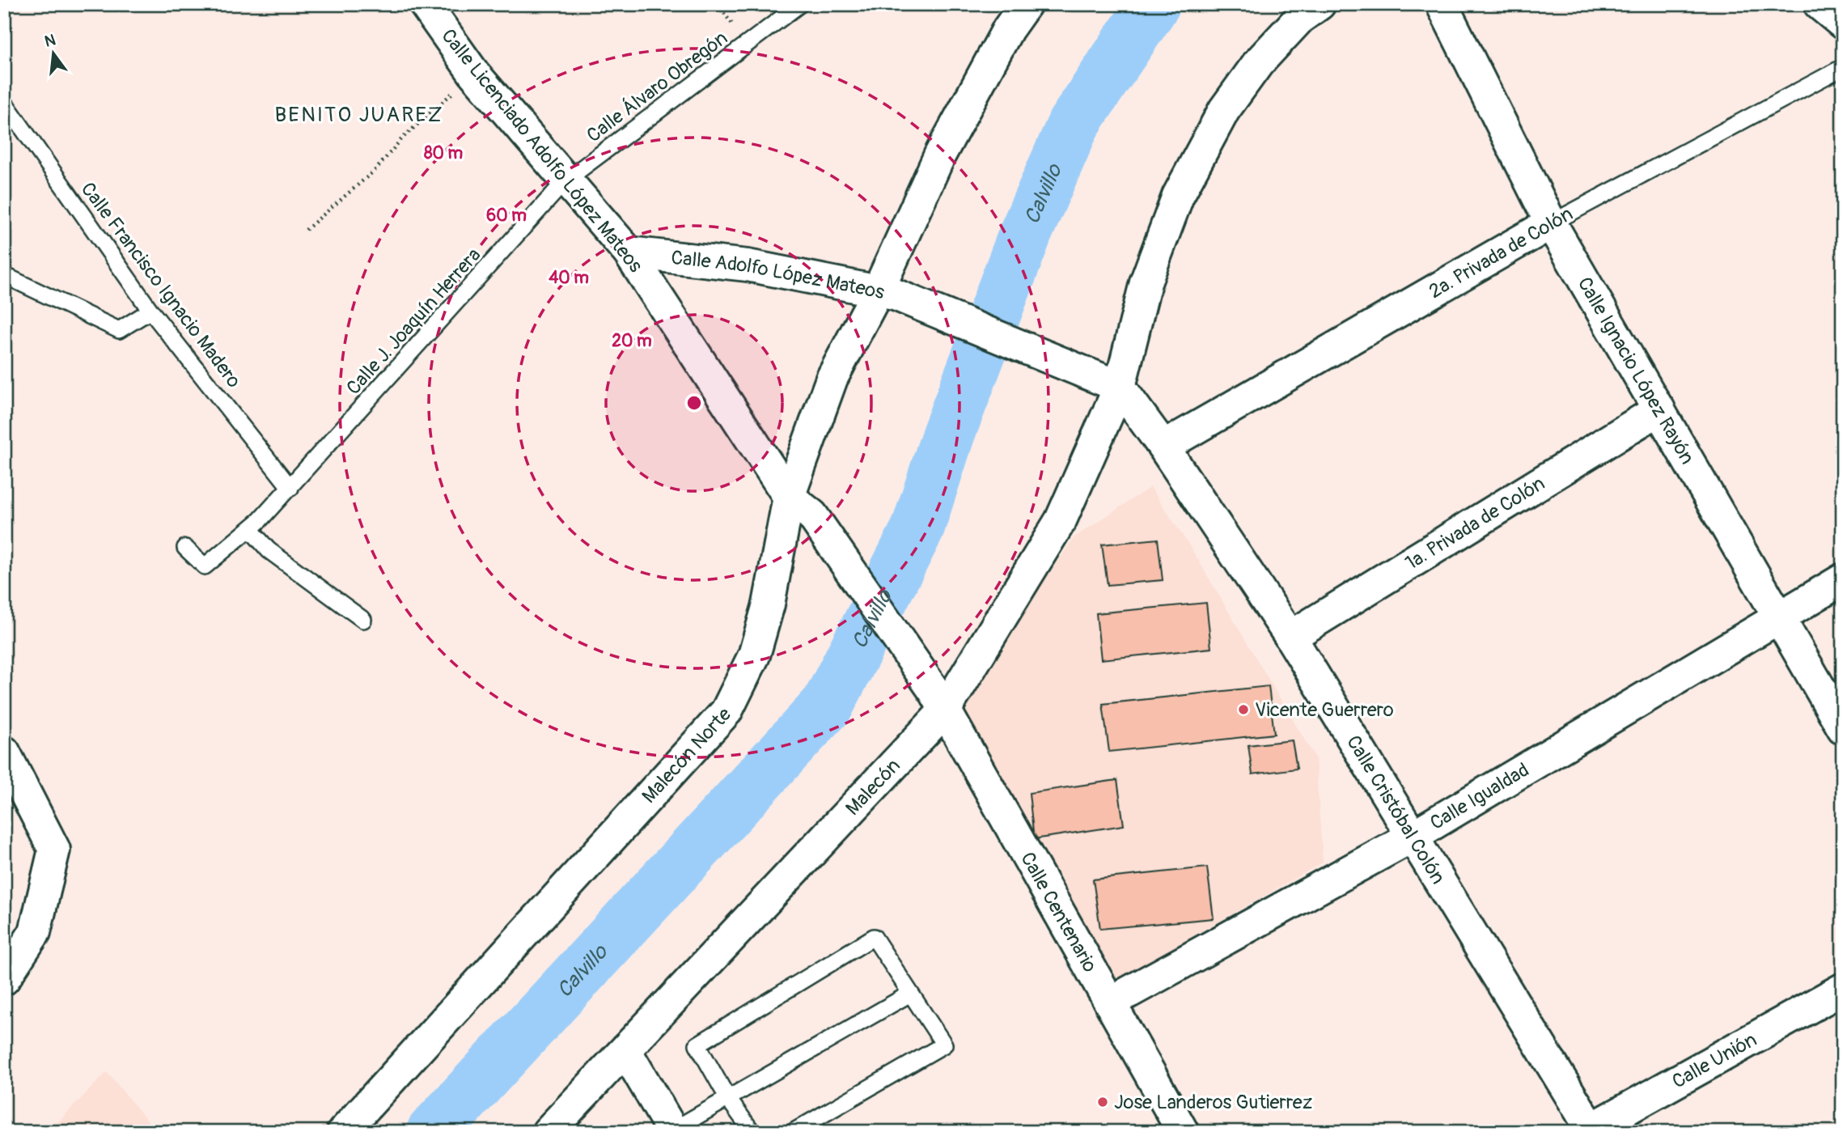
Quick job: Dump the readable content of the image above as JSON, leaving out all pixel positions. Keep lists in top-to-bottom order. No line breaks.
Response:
{"streets":{"street":["Calle Licenciado Adolfo López Mateos","2a. Privada de Colón","Calle Adolfo López Mateos","Calle Ignacio López Rayón","1a. Privada de Colón","Malecón Norte","Malecón","Calle Igualdad","Calle Cristóbal Colón","Calle Centenario","Calle Unión"],"lane":["Calle Álvaro Obregón","Calle Francisco Ignacio Madero","Calle J. Joaquín Herrera"]},"crossings":[["Calle Álvaro Obregón","Calle Licenciado Adolfo López Mateos"],["Calle Álvaro Obregón","Calle J. Joaquín Herrera"],["Calle Licenciado Adolfo López Mateos","Calle Adolfo López Mateos"],["Calle Licenciado Adolfo López Mateos","Calle J. Joaquín Herrera"],["Calle Licenciado Adolfo López Mateos","Malecón Norte"],["Calle Licenciado Adolfo López Mateos","Calle Centenario"],["2a. Privada de Colón","Calle Ignacio López Rayón"],["2a. Privada de Colón","Calle Cristóbal Colón"],["Calle Adolfo López Mateos","Malecón Norte"],["Calle Adolfo López Mateos","Malecón"],["Calle Adolfo López Mateos","Calle Cristóbal Colón"],["Calle Francisco Ignacio Madero","Calle J. Joaquín Herrera"],["Calle Ignacio López Rayón","1a. Privada de Colón"],["Calle Ignacio López Rayón","Calle Igualdad"],["1a. Privada de Colón","Calle Cristóbal Colón"],["Malecón","Calle Cristóbal Colón"],["Malecón","Calle Centenario"],["Calle Igualdad","Calle Cristóbal Colón"],["Calle Igualdad","Calle Centenario"],["Calle Cristóbal Colón","Calle Unión"]],"districts":["BENITO JUAREZ"],"water":["Calvillo"],"places":["Vicente Guerrero","Jose Landeros Gutierrez"],"north":"top","rings":["80 m","60 m","40 m","20 m"]}
